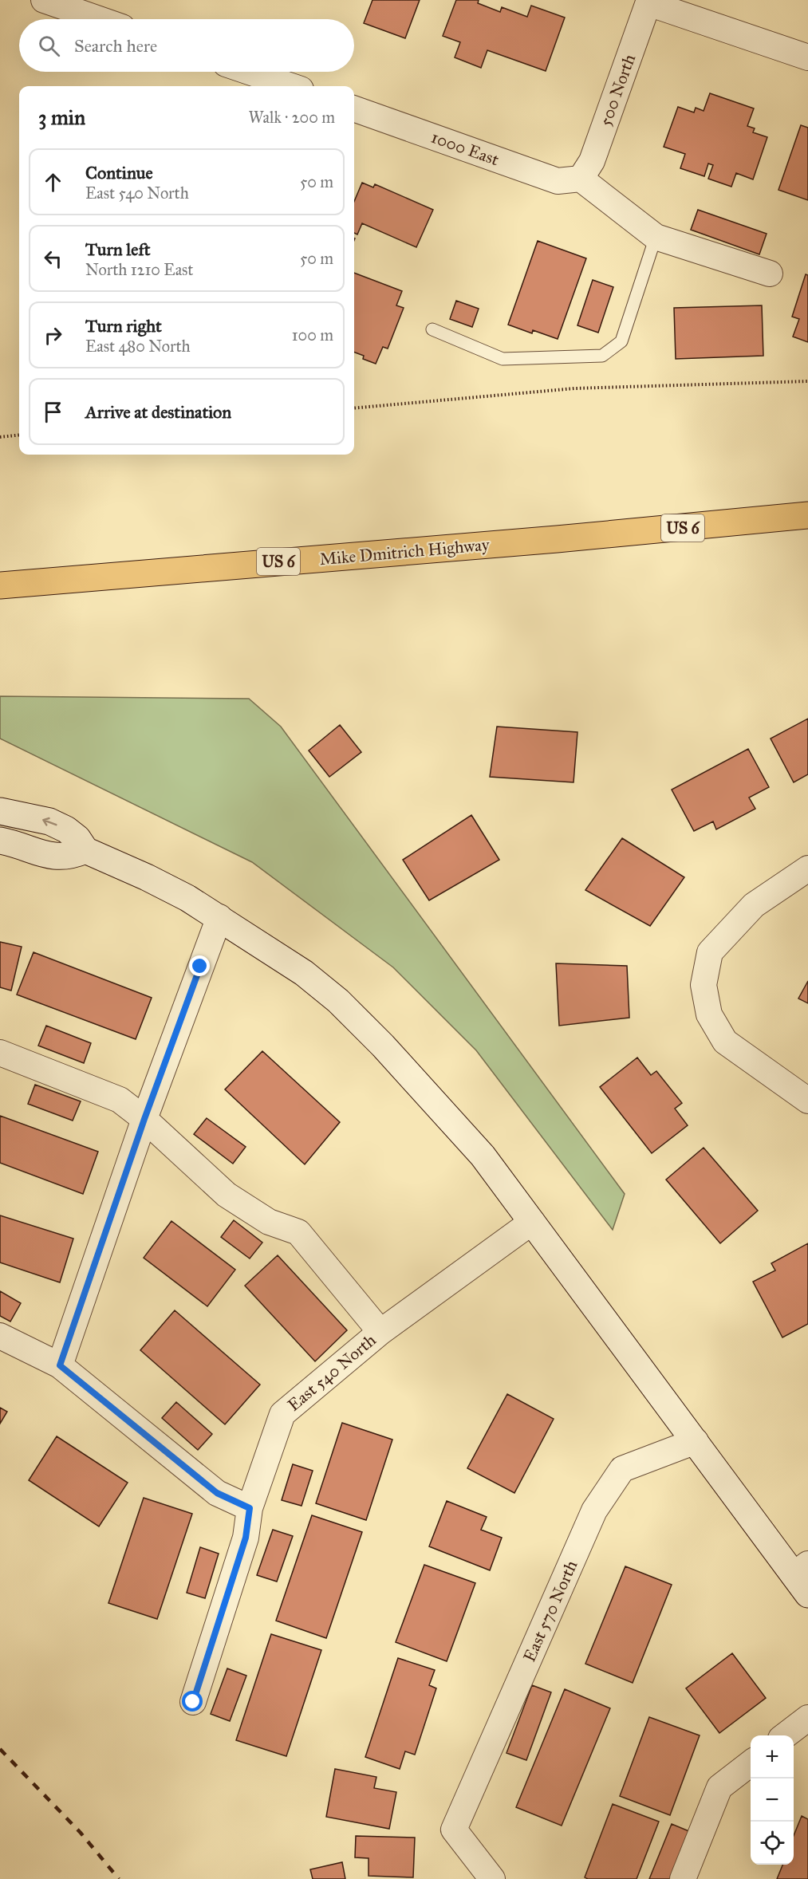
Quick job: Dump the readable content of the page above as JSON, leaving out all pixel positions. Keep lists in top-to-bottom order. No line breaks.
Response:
{"streets":{"highway":["US 6","Mike Dmitrich Highway"],"street":["500 North","1000 East","East 540 North","East 570 North"]},"crossings":[["500 North","1000 East"]],"page":{"search":"Search here","heading":["3 min","Walk · 200 m"],"list":[["Continue","East 540 North","50 m"],["Turn left","North 1210 East","50 m"],["Turn right","East 480 North","100 m"],"Arrive at destination"],"map_buttons":["+","−"]}}
